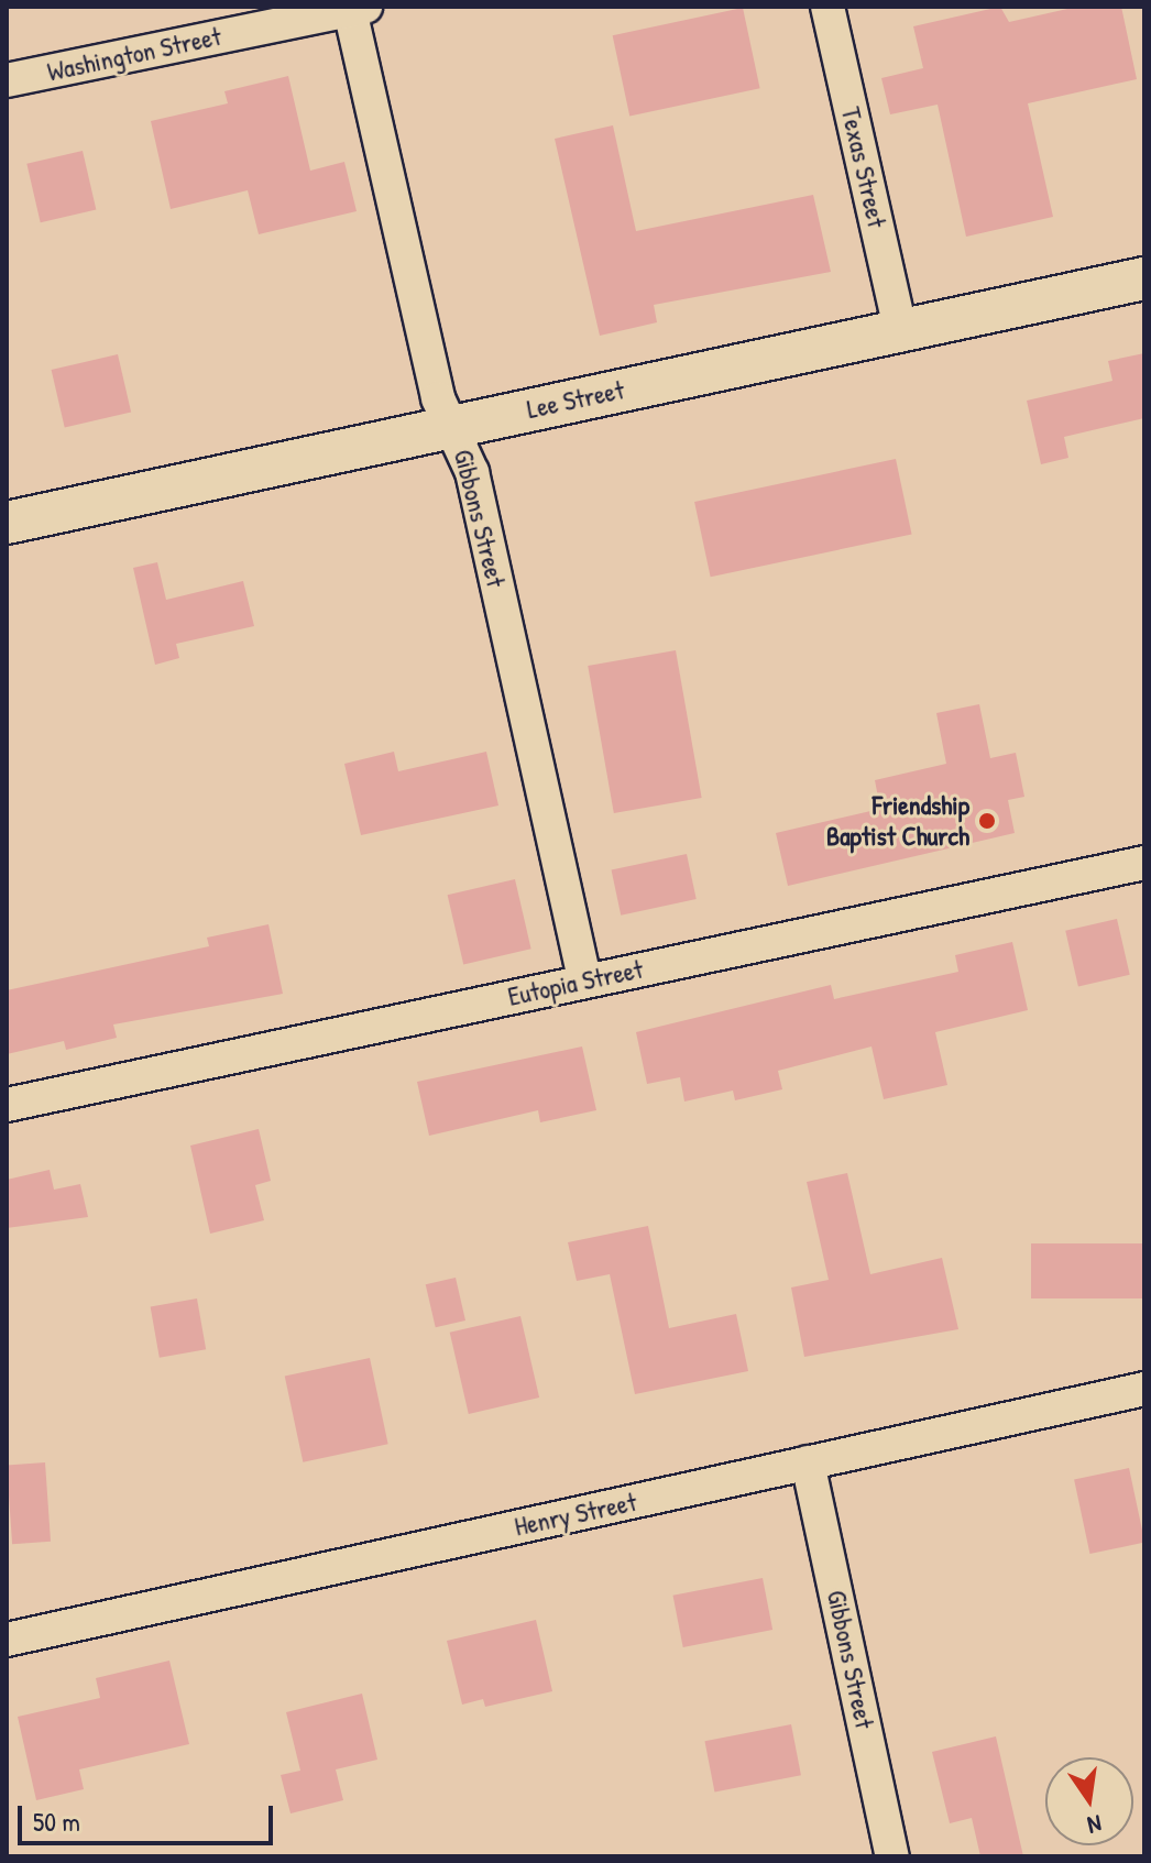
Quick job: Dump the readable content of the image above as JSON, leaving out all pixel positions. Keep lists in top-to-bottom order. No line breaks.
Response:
{"streets":{"main road":["Lee Street"],"street":["Washington Street","Texas Street","Gibbons Street","Eutopia Street","Henry Street"]},"crossings":[["Washington Street","Gibbons Street"],["Texas Street","Lee Street"],["Lee Street","Gibbons Street"],["Gibbons Street","Eutopia Street"],["Gibbons Street","Henry Street"]],"places":["Friendship Baptist Church"],"scale_bar":"50 m","north":"bottom"}
